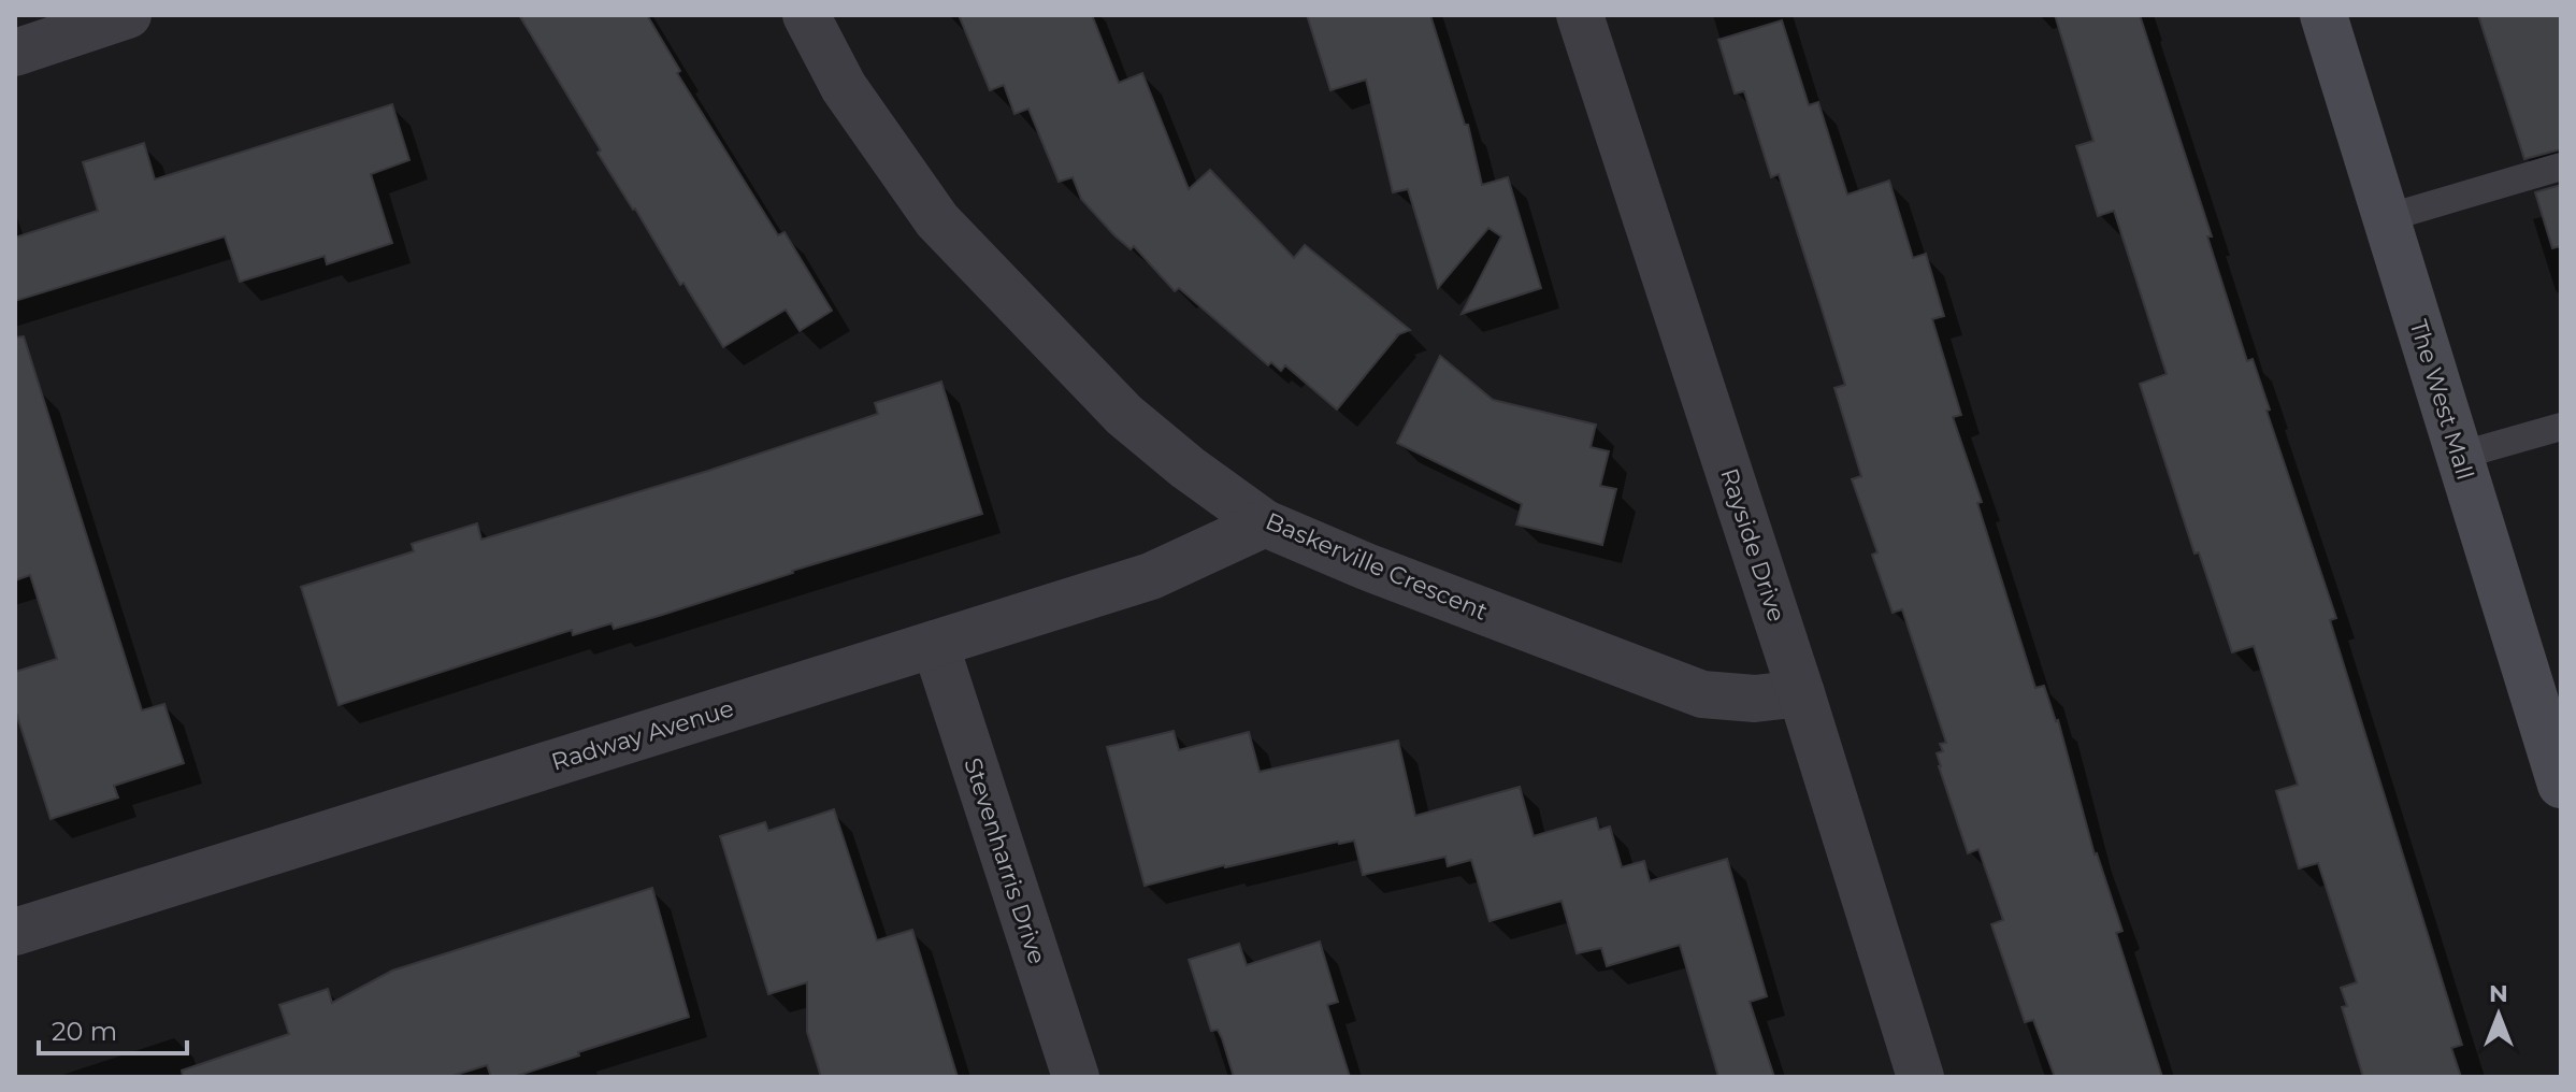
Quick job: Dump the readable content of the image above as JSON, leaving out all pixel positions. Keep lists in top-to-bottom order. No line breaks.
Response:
{"streets":{"main road":["The West Mall"],"street":["Rayside Drive","Baskerville Crescent","Radway Avenue","Stevenharris Drive"]},"crossings":[["Rayside Drive","Baskerville Crescent"],["Baskerville Crescent","Radway Avenue"],["Radway Avenue","Stevenharris Drive"]],"scale_bar":"20 m","north":"top"}
